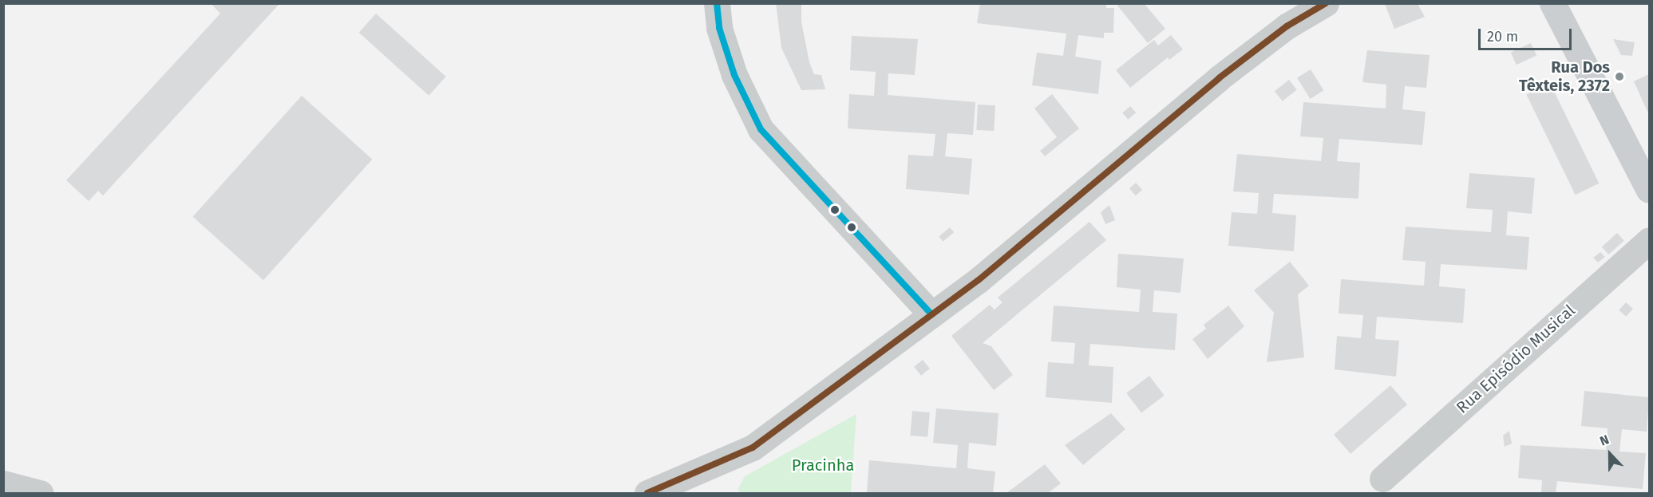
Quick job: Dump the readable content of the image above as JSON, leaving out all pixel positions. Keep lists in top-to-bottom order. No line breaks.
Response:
{"streets":{"street":["Rua Episódio Musical"]},"parks":["Pracinha"],"places":["Rua Dos Têxteis, 2372"],"scale_bar":"20 m","north":"top"}
